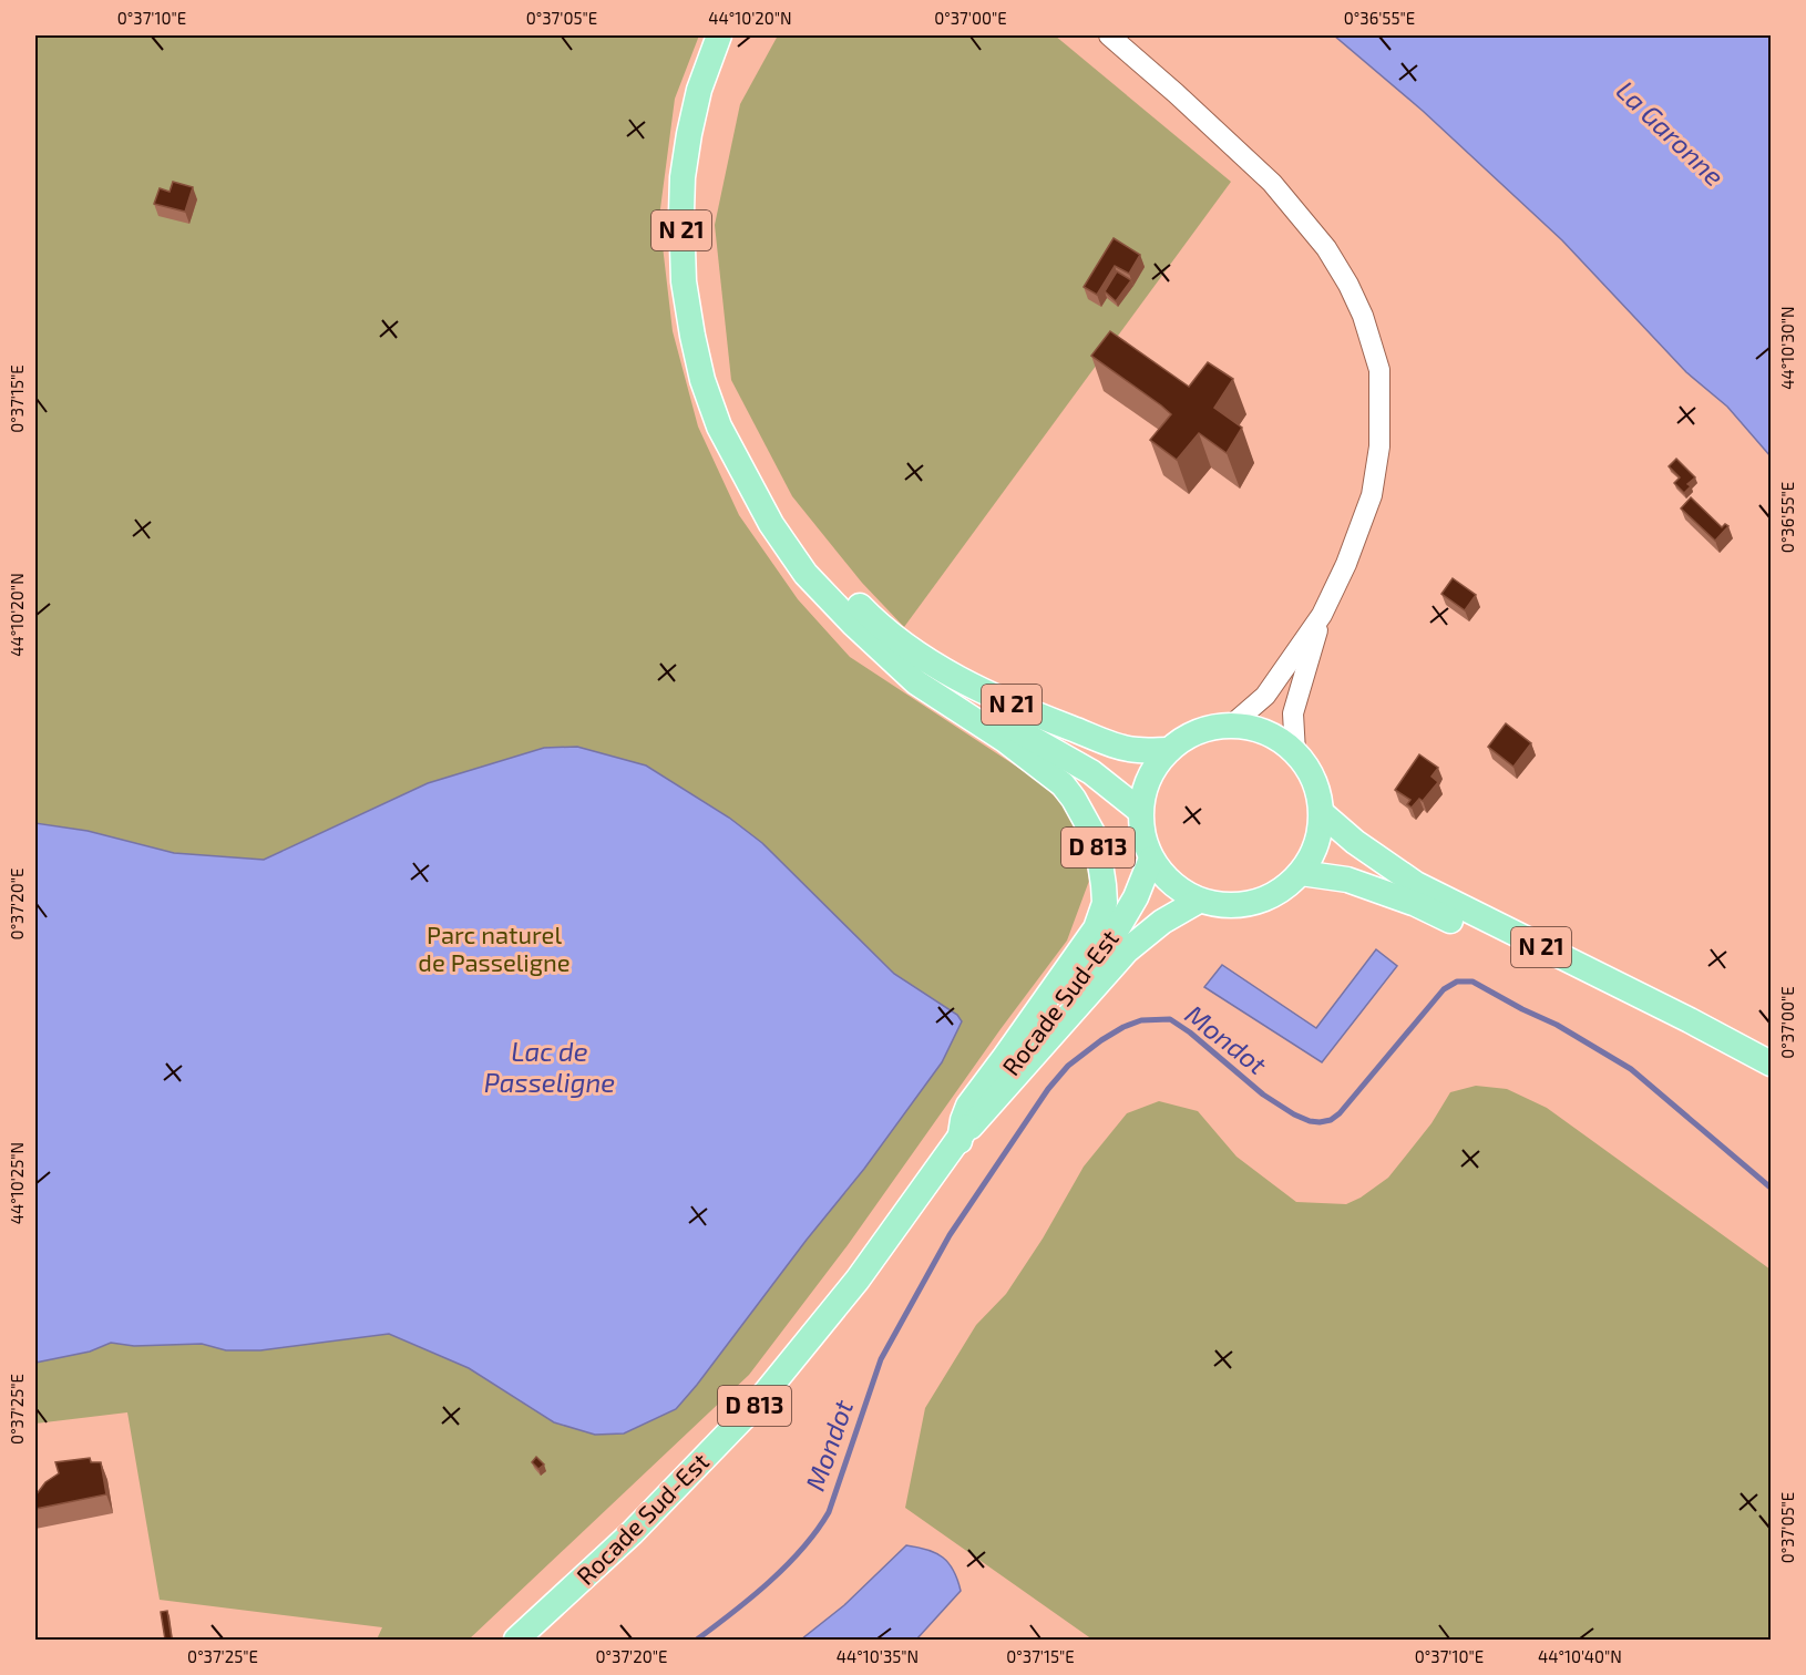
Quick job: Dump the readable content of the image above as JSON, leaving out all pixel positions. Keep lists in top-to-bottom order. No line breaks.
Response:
{"streets":{"main road":["N 21","D 813","Rocade Sud-Est"]},"crossings":[["N 21","D 813"],["N 21","Rocade Sud-Est"],["D 813","Rocade Sud-Est"]],"water":["La Garonne","Mondot","Lac de Passeligne"],"parks":["Parc naturel de Passeligne"],"coordinates":["0°37'10\"E","0°37'05\"E","44°10'20\"N","0°37'00\"E","0°36'55\"E","44°10'30\"N","0°37'15\"E","0°37'20\"E","44°10'25\"N","0°37'25\"E","44°10'35\"N","44°10'40\"N"]}
